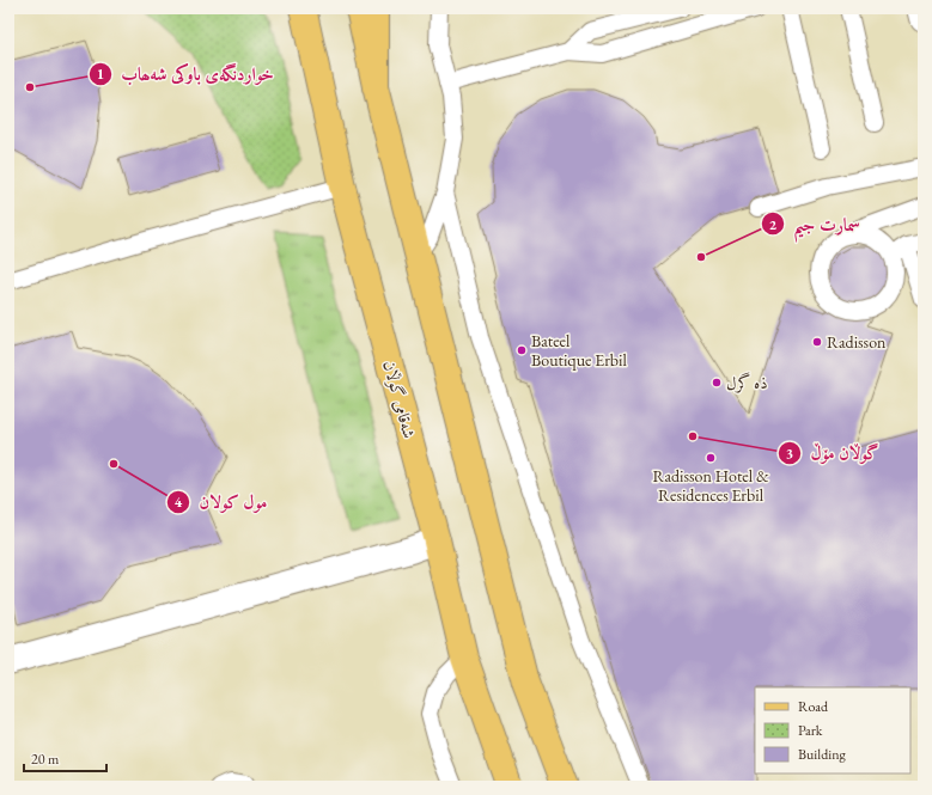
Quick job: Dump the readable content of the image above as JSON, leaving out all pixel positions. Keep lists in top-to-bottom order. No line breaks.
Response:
{"streets":{"main road":["شەقامی گوڵان"]},"places":["خواردنگەی باوکی شەھاب","سمارت جیم","Radisson","Bateel Boutique Erbil","ذه گرل","گوڵان مۆڵ","Radisson Hotel & Residences Erbil","مول كولان"],"legend":["Road","Park","Building"],"scale_bar":"20 m"}
